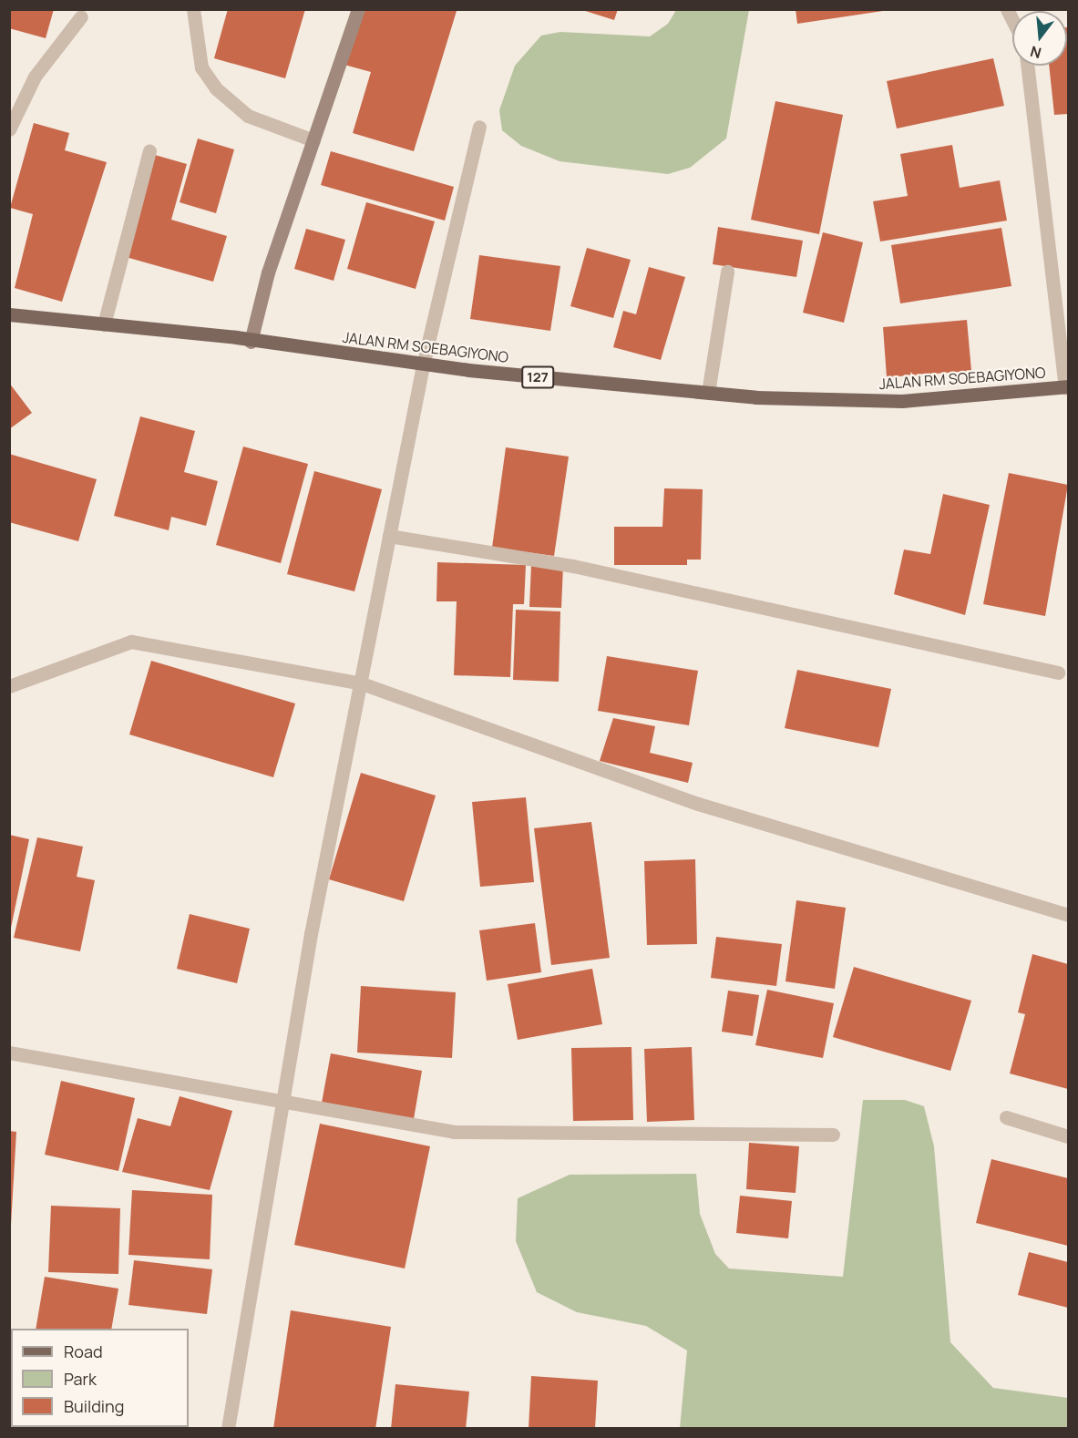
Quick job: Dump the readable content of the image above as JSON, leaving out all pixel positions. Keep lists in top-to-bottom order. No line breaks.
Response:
{"streets":{"main road":["JALAN RM SOEBAGIYONO","127"]},"legend":["Road","Park","Building"],"north":"bottom"}
